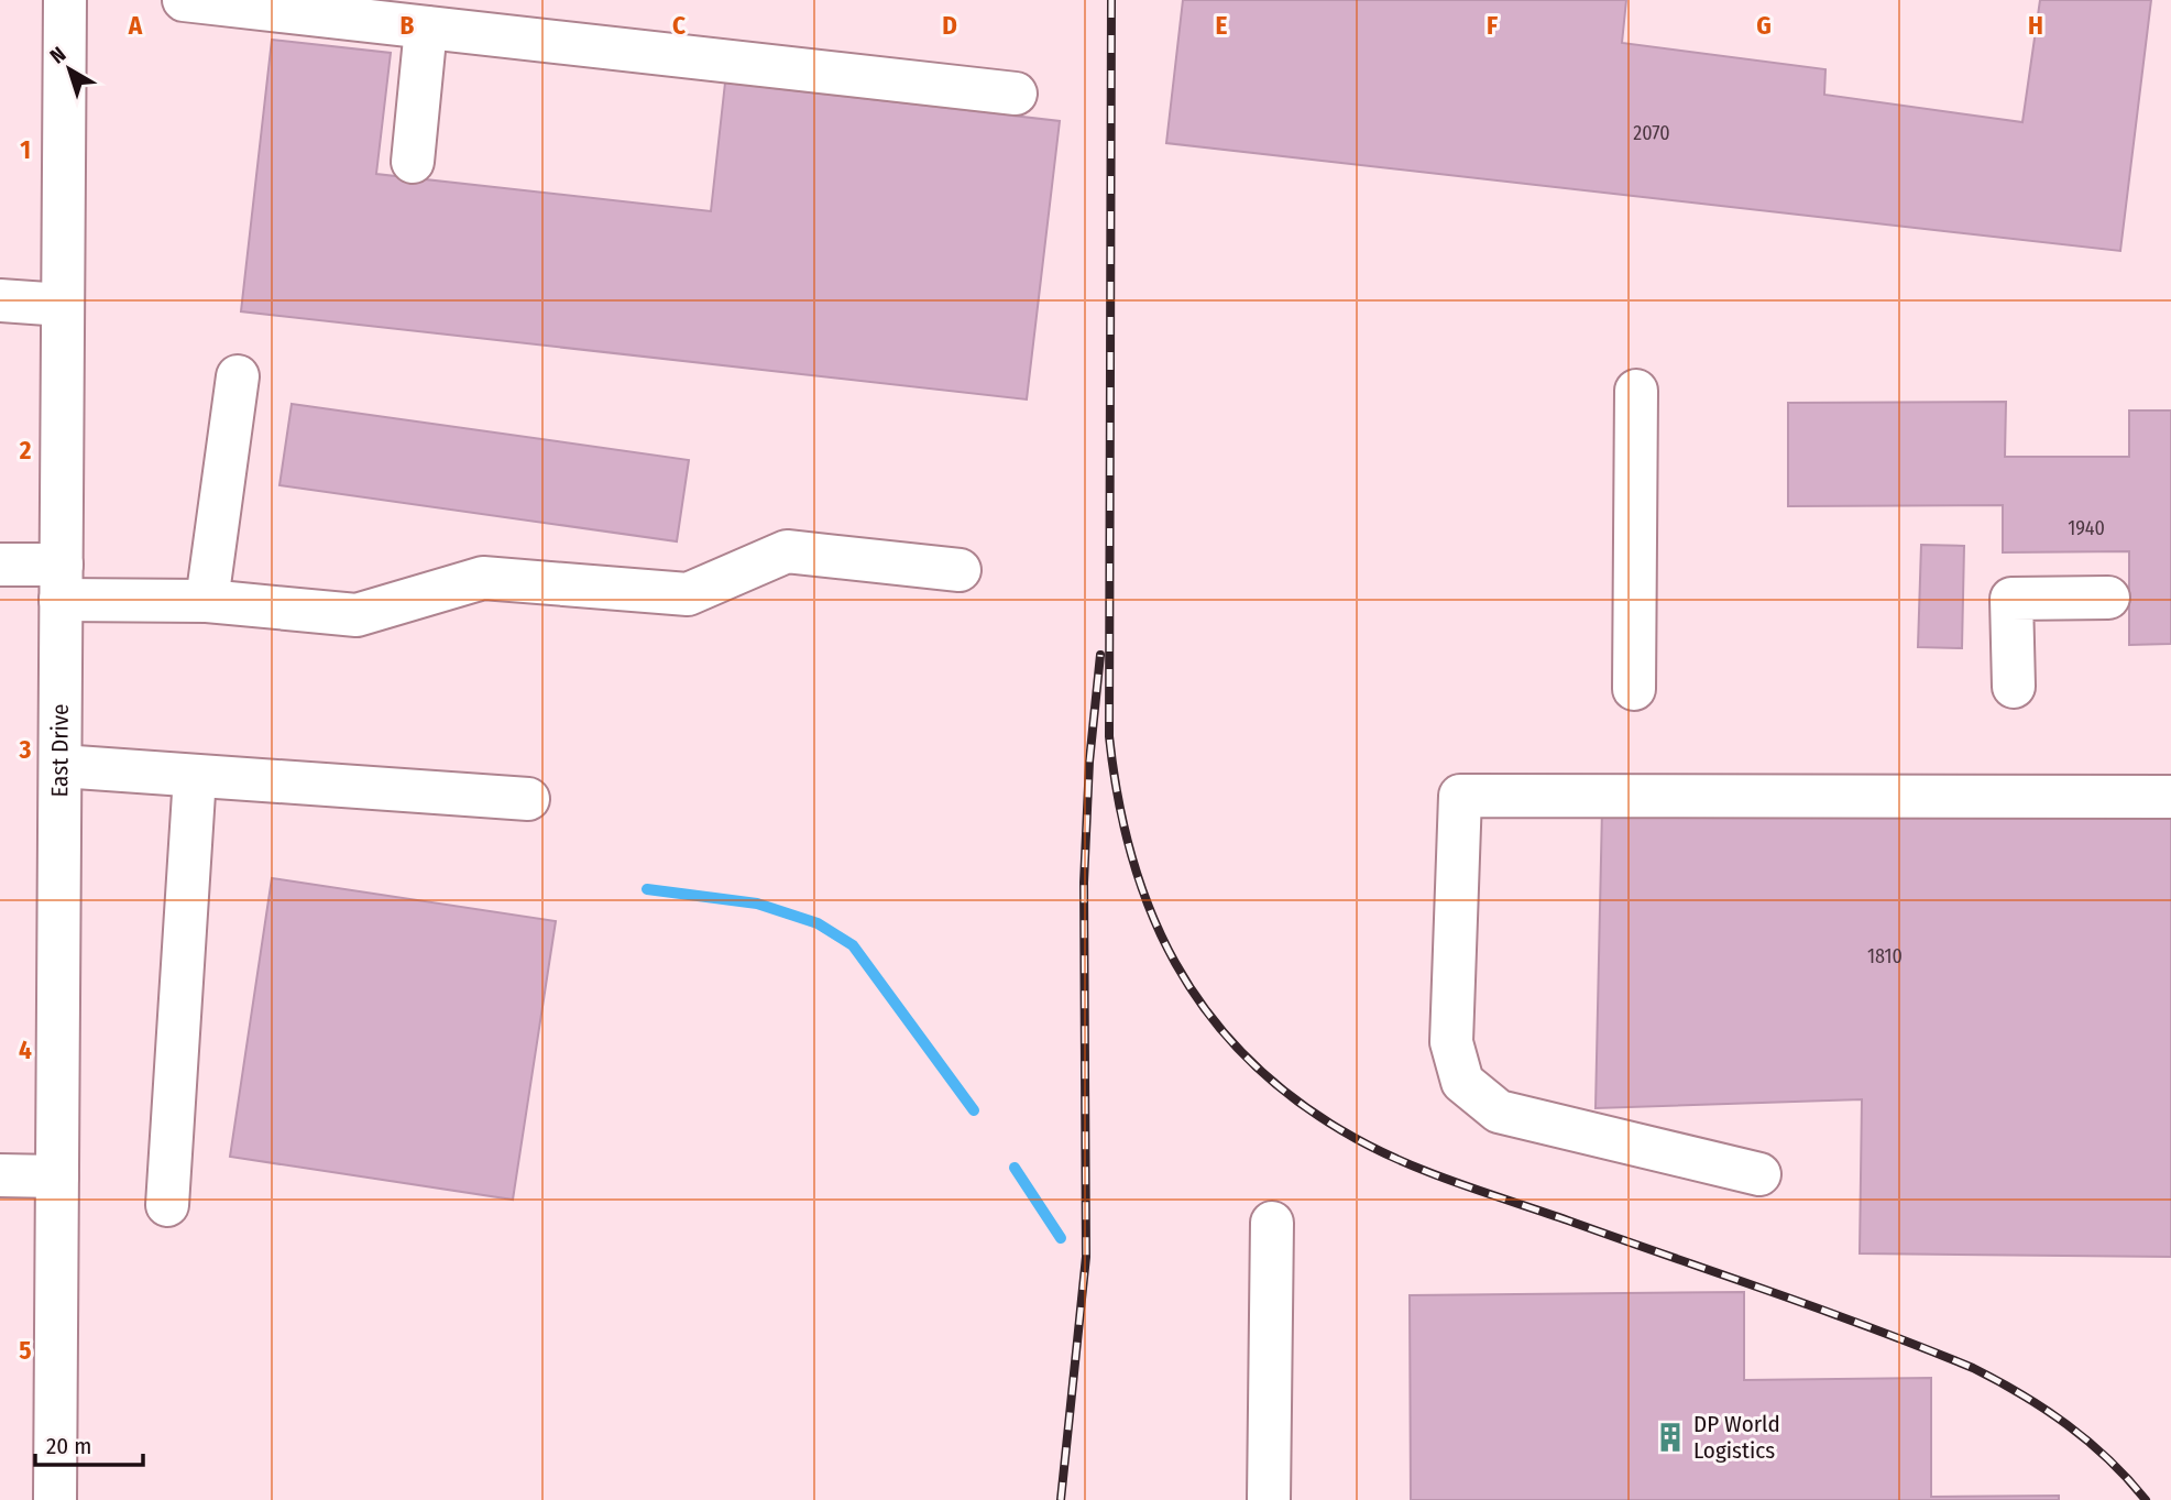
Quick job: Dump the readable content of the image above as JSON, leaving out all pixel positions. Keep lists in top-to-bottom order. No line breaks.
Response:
{"streets":{"street":["East Drive"]},"places":{"building":["DP World Logistics"]},"house_numbers":["2070","1940","1810"],"scale_bar":"20 m","north":"top left","grid":{"columns":["A","B","C","D","E","F","G","H"],"rows":["1","2","3","4","5"]}}
